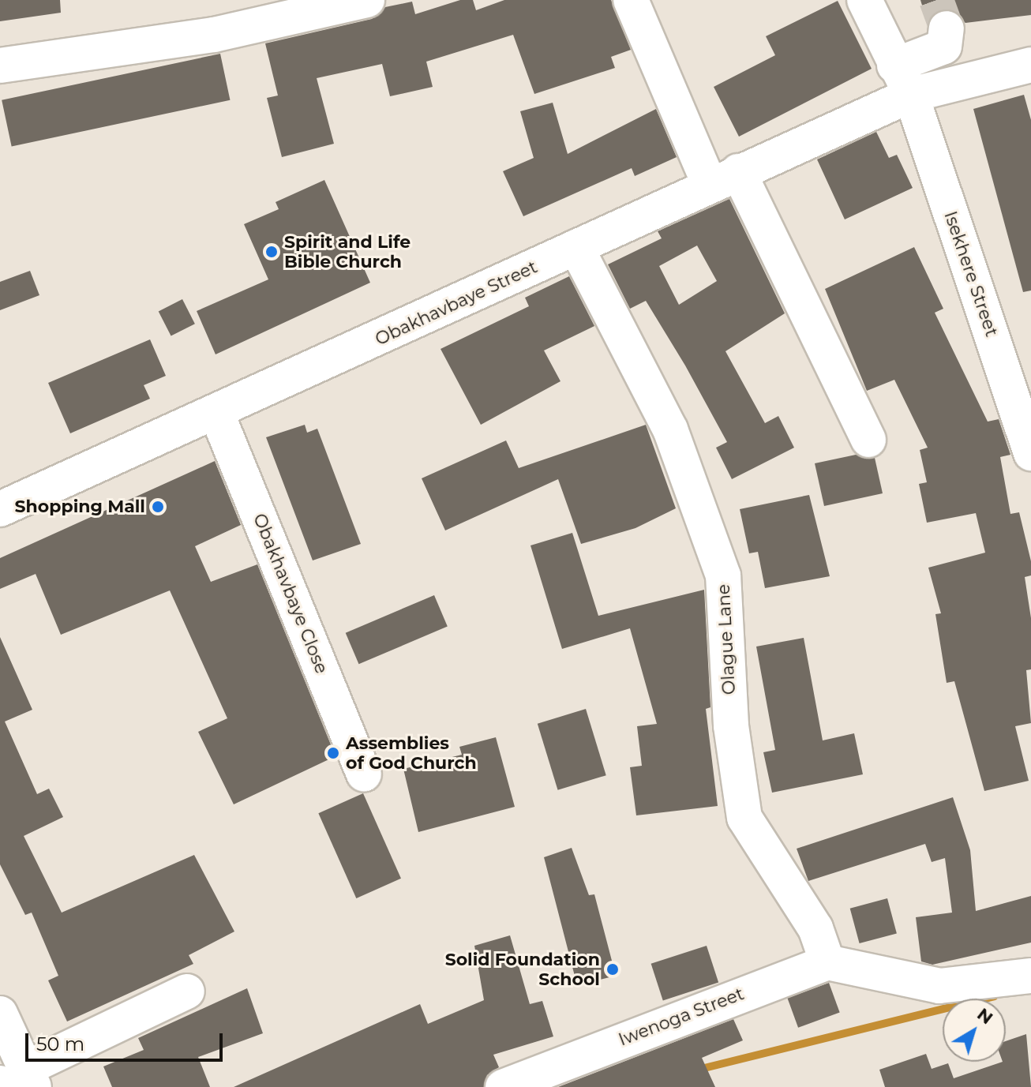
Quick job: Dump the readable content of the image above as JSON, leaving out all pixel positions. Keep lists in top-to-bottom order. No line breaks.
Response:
{"streets":{"street":["Isekhere Street","Obakhavbaye Street","Obakhavbaye Close","Olague Lane","Iwenoga Street"]},"crossings":[["Isekhere Street","Obakhavbaye Street"],["Obakhavbaye Street","Obakhavbaye Close"],["Obakhavbaye Street","Olague Lane"],["Olague Lane","Iwenoga Street"]],"places":["Spirit and Life Bible Church","Shopping Mall","Assemblies of God Church","Solid Foundation School"],"scale_bar":"50 m","north":"top right"}
